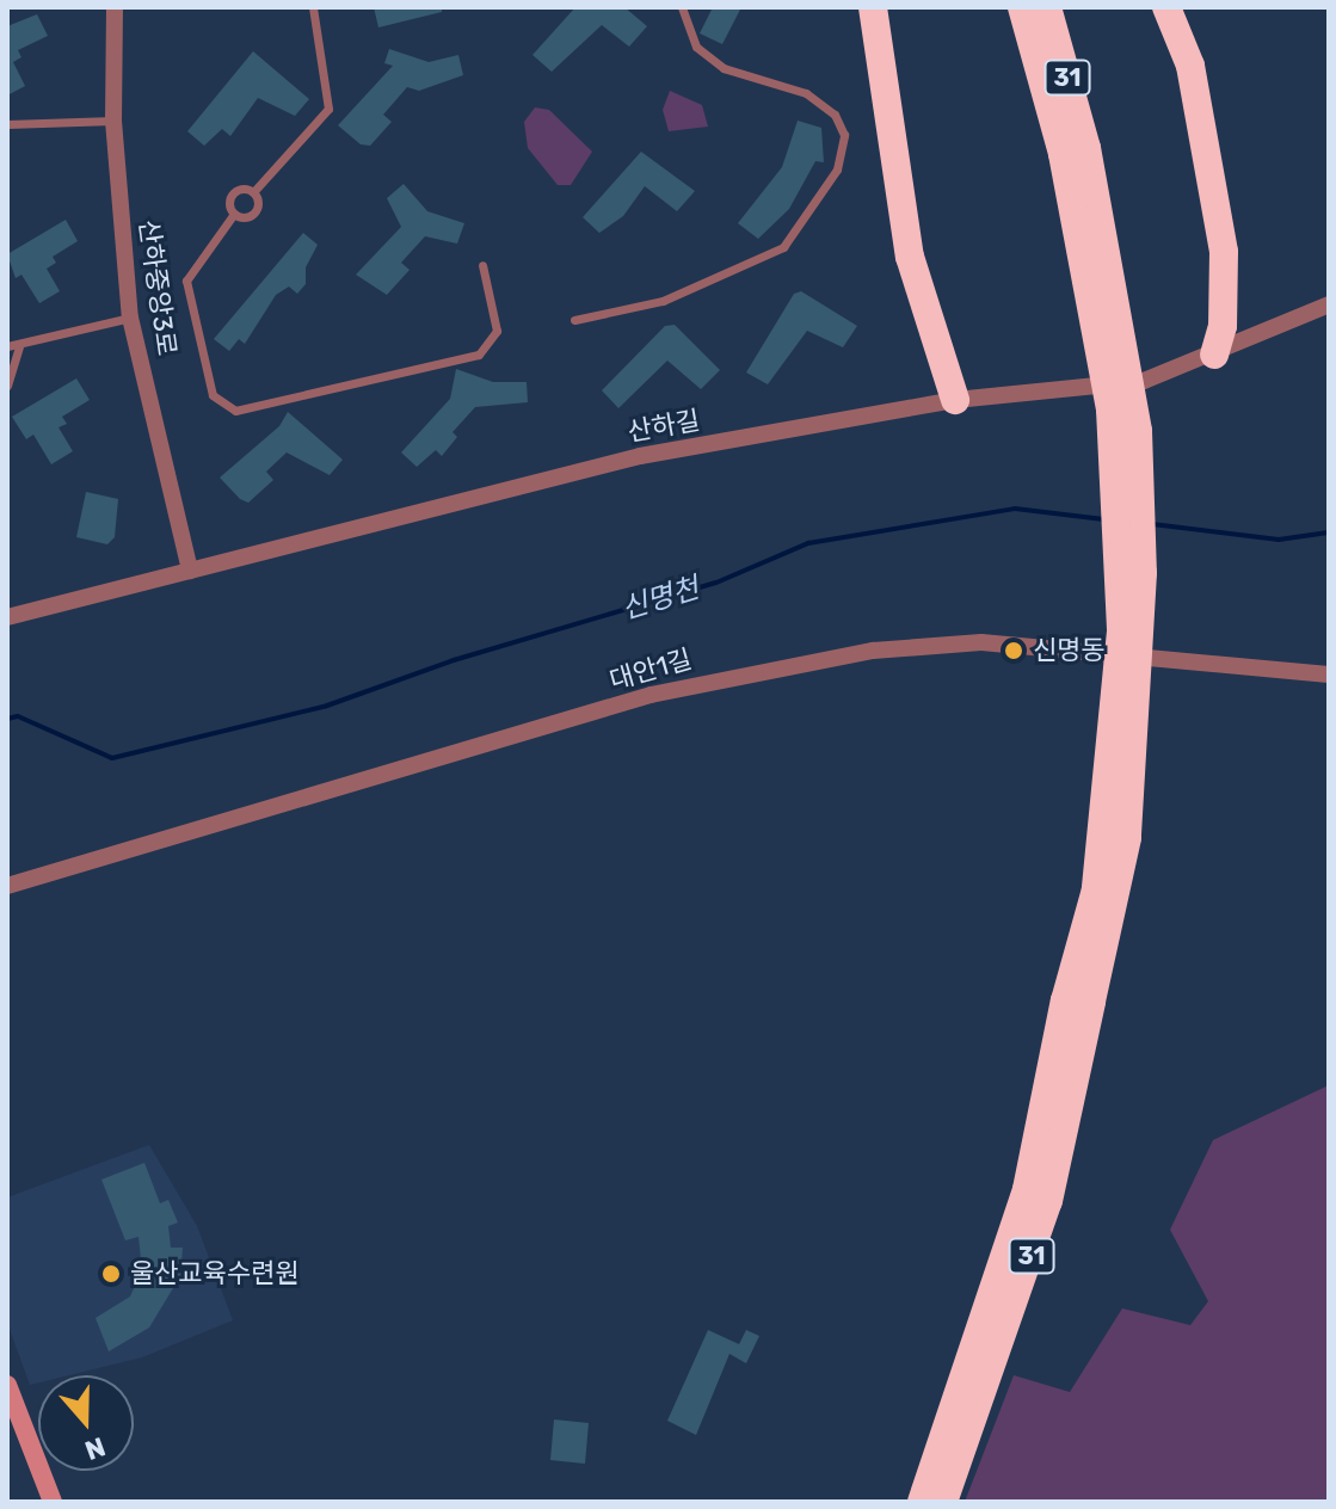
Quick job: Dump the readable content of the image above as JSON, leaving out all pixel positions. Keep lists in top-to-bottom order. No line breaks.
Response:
{"streets":{"highway":["31"],"street":["산하중앙3로","산하길","대안1길"]},"crossings":[["산하중앙3로","산하길"]],"water":["신명천"],"places":["신명동","울산교육수련원"],"north":"bottom"}
